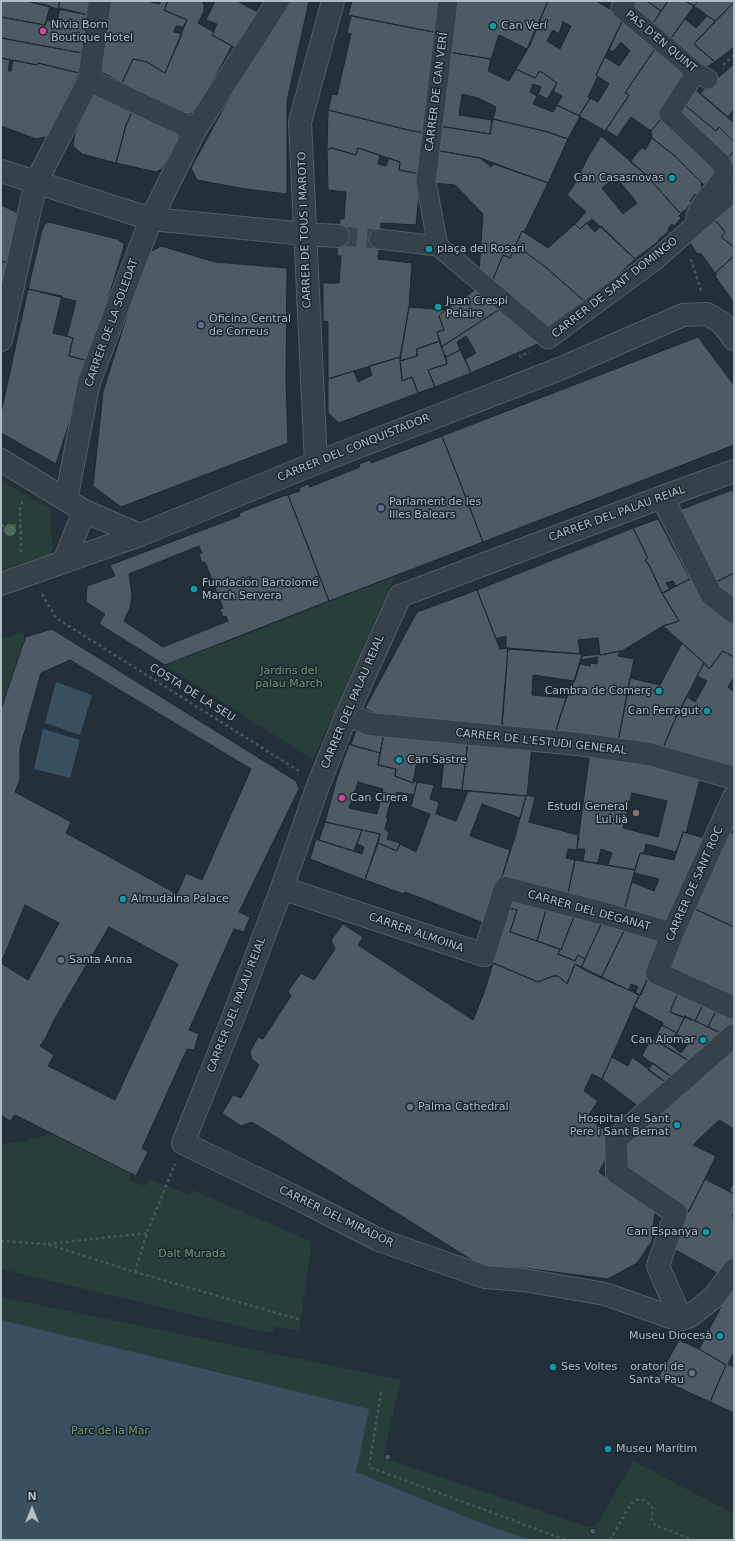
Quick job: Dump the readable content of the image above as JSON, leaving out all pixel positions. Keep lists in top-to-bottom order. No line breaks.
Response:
{"streets":{"street":["PAS D'EN QUINT","CARRER DE CAN VERÍ","CARRER DE TOUS I MAROTO","CARRER DE SANT DOMINGO","CARRER DE LA SOLEDAT","CARRER DEL CONQUISTADOR","CARRER DEL PALAU REIAL","CARRER DE L'ESTUDI GENERAL","CARRER DE SANT ROC","CARRER DEL DEGANAT","CARRER ALMOINA","CARRER DEL MIRADOR"],"path":["COSTA DE LA SEU"]},"crossings":[["PAS D'EN QUINT","CARRER DE SANT DOMINGO"],["CARRER DE CAN VERÍ","CARRER DE SANT DOMINGO"],["CARRER DE TOUS I MAROTO","CARRER DEL CONQUISTADOR"],["CARRER DE LA SOLEDAT","CARRER DEL CONQUISTADOR"],["CARRER DEL PALAU REIAL","COSTA DE LA SEU"],["CARRER DEL PALAU REIAL","CARRER DE L'ESTUDI GENERAL"],["CARRER DEL PALAU REIAL","CARRER ALMOINA"],["CARRER DEL PALAU REIAL","CARRER DEL MIRADOR"],["CARRER DE SANT ROC","CARRER DEL DEGANAT"],["CARRER DEL DEGANAT","CARRER ALMOINA"]],"parks":["Jardins del palau March","Dalt Murada","Parc de la Mar"],"places":["Can Verí","Nivia Born Boutique Hotel","Can Casasnovas","plaça del Rosari","Juan Crespí Pelaire","Oficina Central de Correus","Parlament de les Illes Balears","Fundación Bartolomé March Servera","Cambra de Comerç","Can Ferragut","Can Sastre","Can Cirera","Estudi General Lul·lià","Almudaina Palace","Santa Anna","Can Alomar","Palma Cathedral","Hospital de Sant Pere i Sant Bernat","Can Espanya","Museu Diocesà","Ses Voltes","oratori de Santa Pau","Museu Marítim"],"north":"top"}
